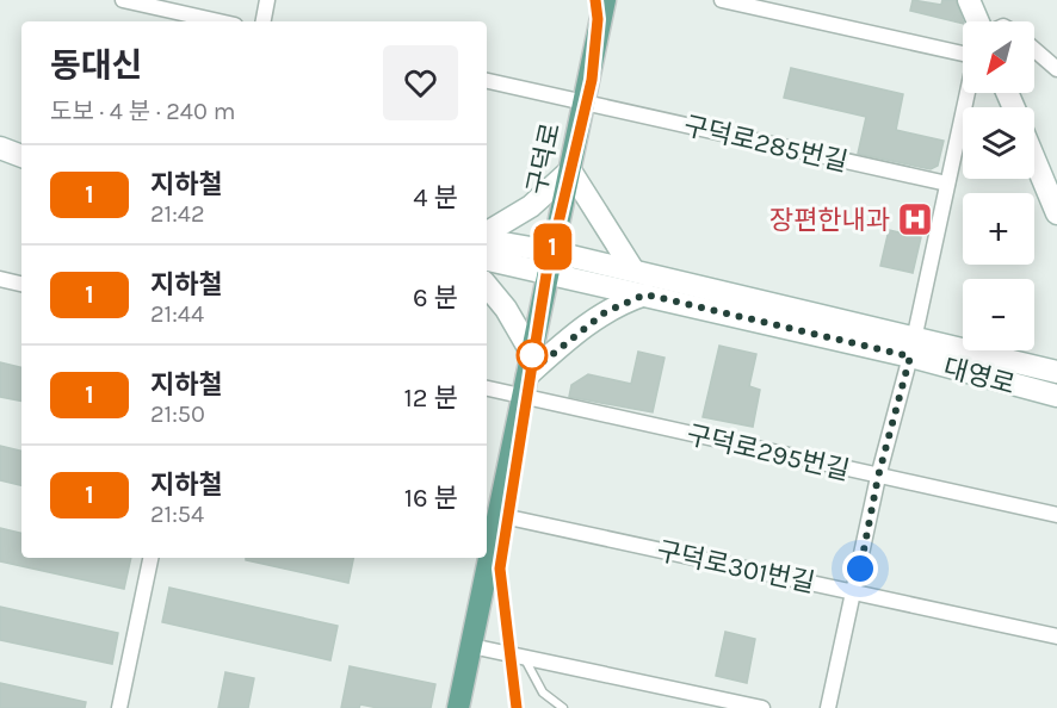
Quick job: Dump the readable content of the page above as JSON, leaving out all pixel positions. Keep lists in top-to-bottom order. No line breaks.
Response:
{"streets":{"main road":["구덕로","대영로"],"street":["구덕로285번길","구덕로295번길","구덕로301번길"]},"crossings":[["구덕로285번길","구덕로"],["구덕로","대영로"],["구덕로","구덕로295번길"],["구덕로","구덕로301번길"]],"places":{"hospital":["장편한내과"]},"lines":["metro line 1"],"north":"bottom left","page":{"on_map":"1","map_buttons":["+","−"],"heading":["동대신","도보 · 4 분 · 240 m"],"list":[{"mark":"1","name":"지하철","note":"21:42","value":"4 분"},{"mark":"1","name":"지하철","note":"21:44","value":"6 분"},{"mark":"1","name":"지하철","note":"21:50","value":"12 분"},{"mark":"1","name":"지하철","note":"21:54","value":"16 분"}]}}
